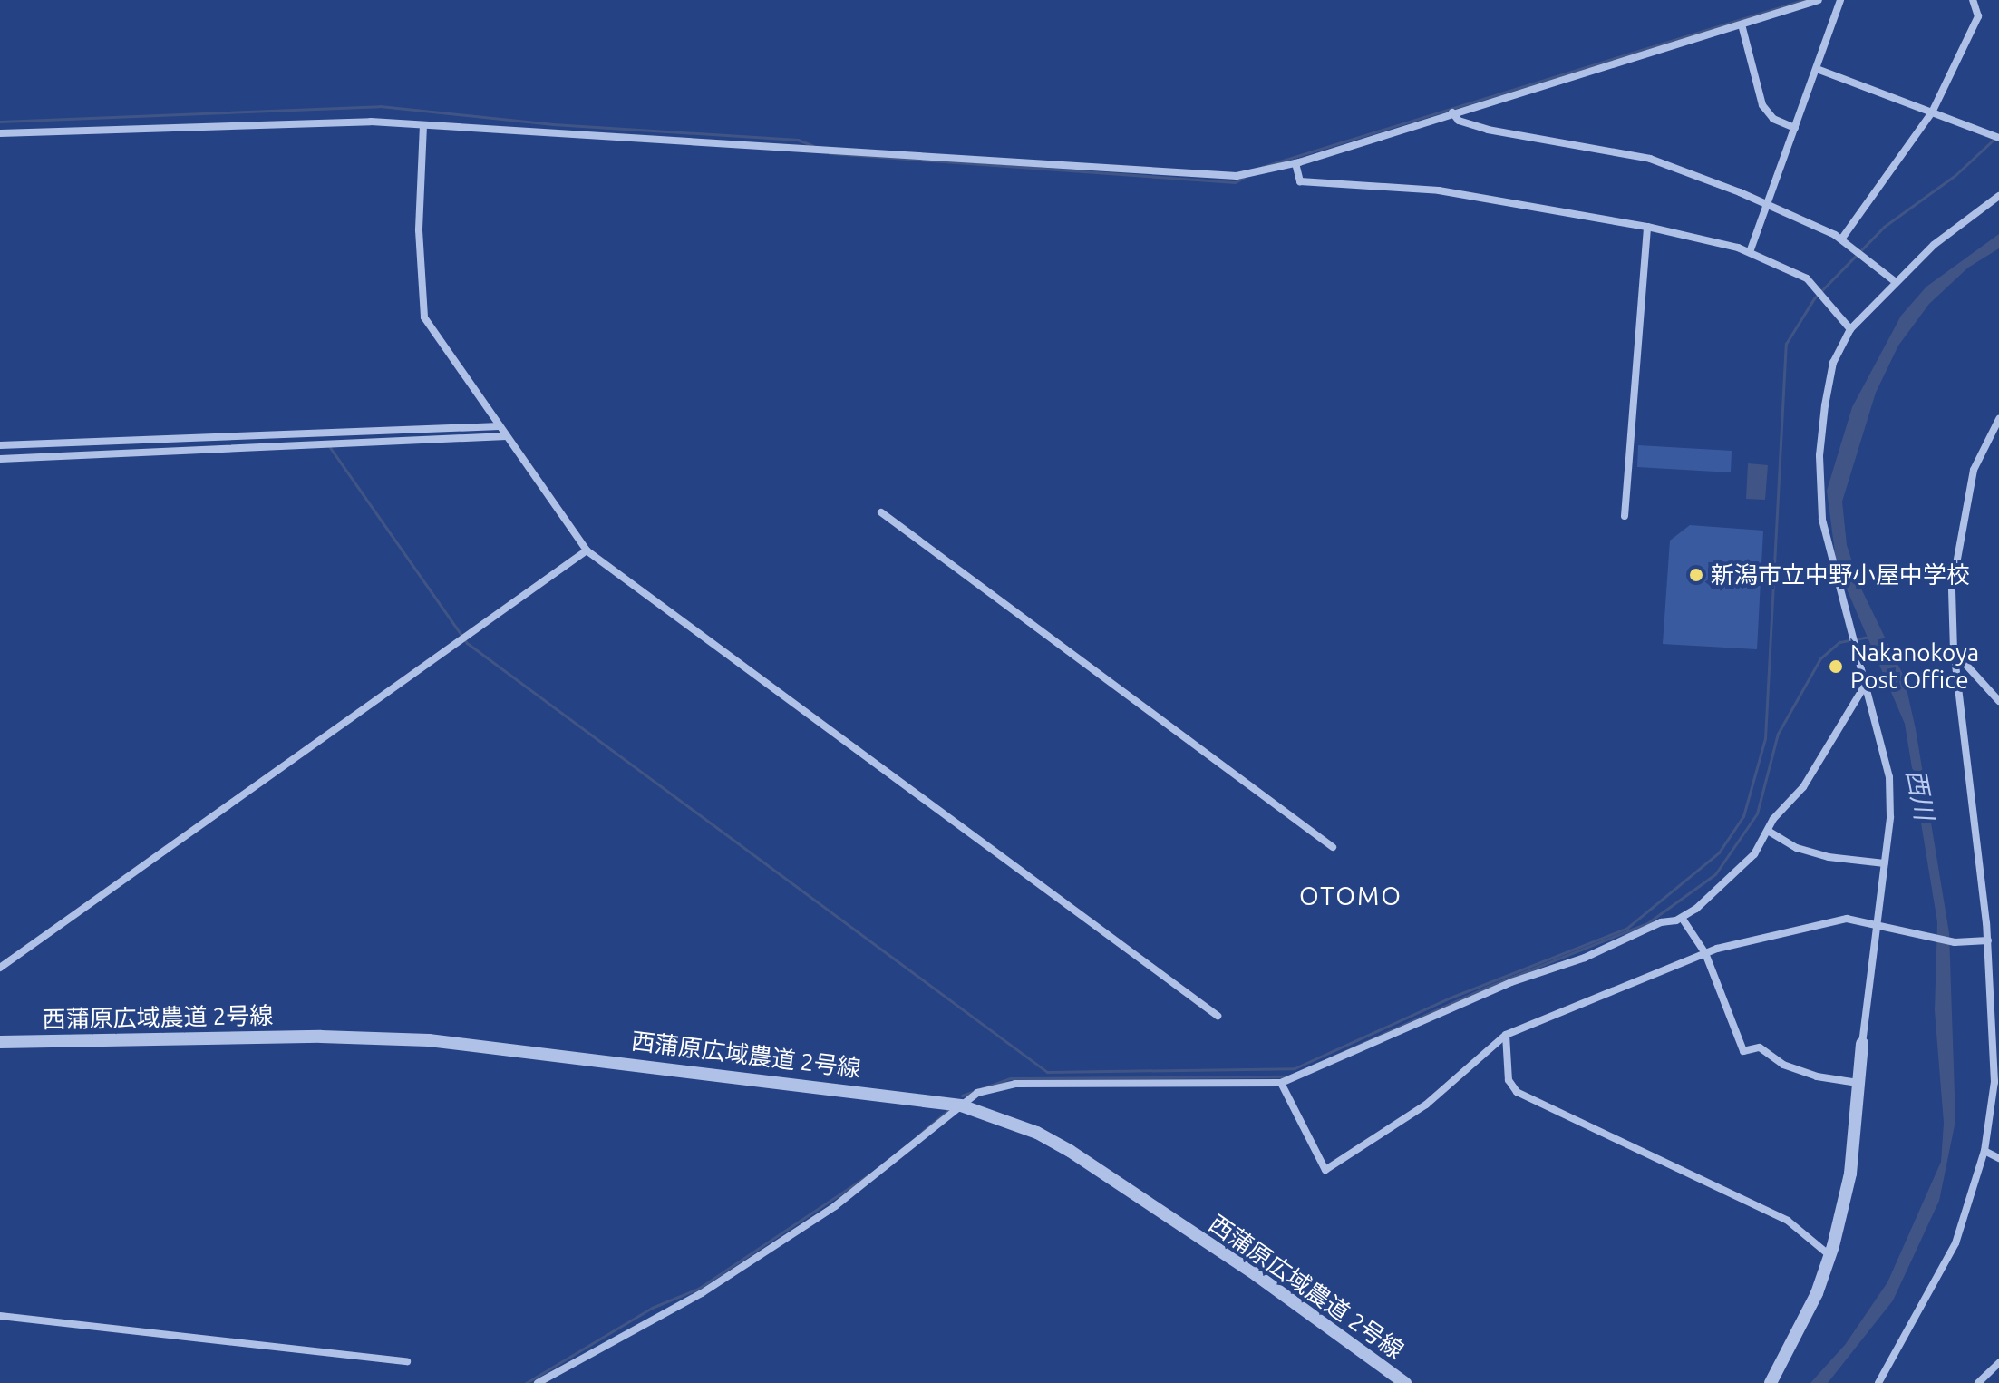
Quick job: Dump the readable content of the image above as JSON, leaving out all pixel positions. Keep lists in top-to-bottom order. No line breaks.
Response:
{"streets":{"street":["西蒲原広域農道 2号線"]},"districts":["OTOMO"],"water":["西川"],"places":["新潟市立中野小屋中学校","Nakanokoya Post Office"]}
